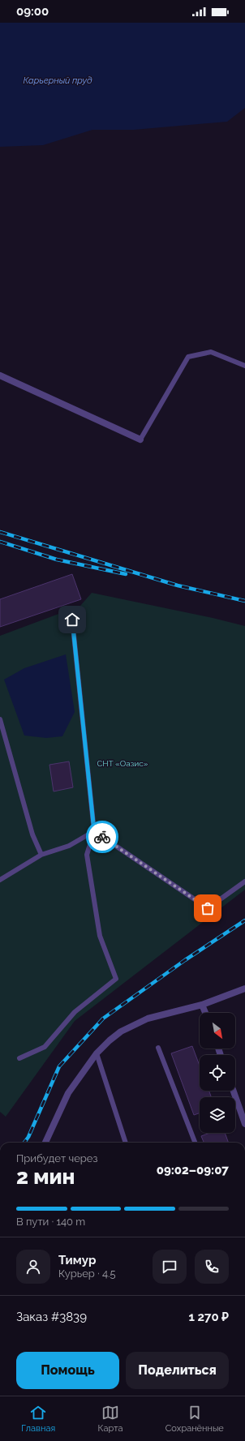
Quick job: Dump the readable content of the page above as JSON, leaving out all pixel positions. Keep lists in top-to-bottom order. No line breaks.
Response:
{"water":["Карьерный пруд"],"parks":["СНТ «Оазис»"],"north":"bottom right","page":{"status":"09:00","heading":["2 мин","Прибудет через","09:02–09:07"],"panel":["Тимур","Курьер · 4.5","Заказ #3839","1 270 ₽"],"bar":"В пути · 140 m","buttons":["Помощь","Поделиться"],"tabs":["Главная","Карта","Сохранённые"]}}
